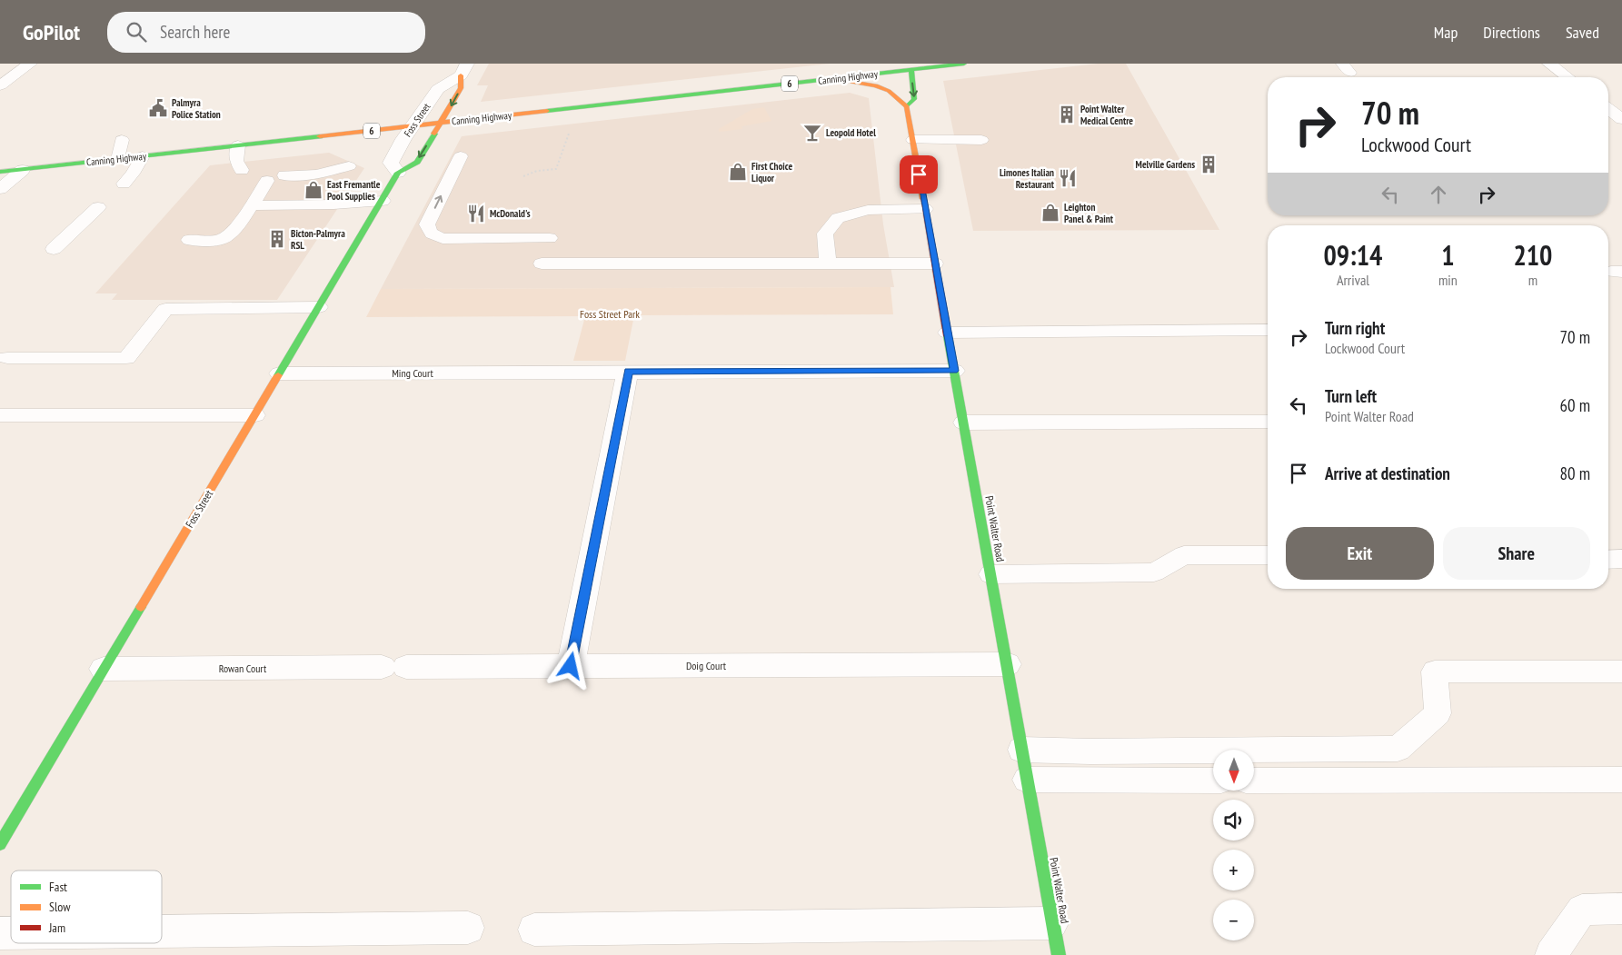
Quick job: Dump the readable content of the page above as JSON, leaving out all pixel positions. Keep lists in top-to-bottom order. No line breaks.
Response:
{"streets":{"main road":["Canning Highway","6","Foss Street","Point Walter Road"],"street":["Ming Court","Doig Court","Rowan Court"]},"crossings":[["Canning Highway","Foss Street"],["Canning Highway","Point Walter Road"],["Foss Street","Ming Court"],["Foss Street","Rowan Court"],["Ming Court","Point Walter Road"],["Point Walter Road","Doig Court"],["Doig Court","Rowan Court"]],"parks":["Foss Street Park"],"places":{"public building":["Palmyra Police Station"],"building":["Point Walter Medical Centre","Melville Gardens","Bicton-Palmyra RSL"],"bar":["Leopold Hotel"],"shop":["First Choice Liquor","East Fremantle Pool Supplies","Leighton Panel & Paint"],"restaurant":["Limones Italian Restaurant","McDonald's"]},"legend":["Fast","Slow","Jam"],"north":"bottom","page":{"header":"GoPilot","search":"Search here","nav":["Map","Directions","Saved"],"turn":["70 m","Lockwood Court"],"eta":["09:14","Arrival","1","min","210","m"],"list":[{"name":"Turn right","note":"Lockwood Court","value":"70 m"},{"name":"Turn left","note":"Point Walter Road","value":"60 m"},{"name":"Arrive at destination","value":"80 m"}],"buttons":["Exit","Share"],"map_buttons":["+","−"]}}
